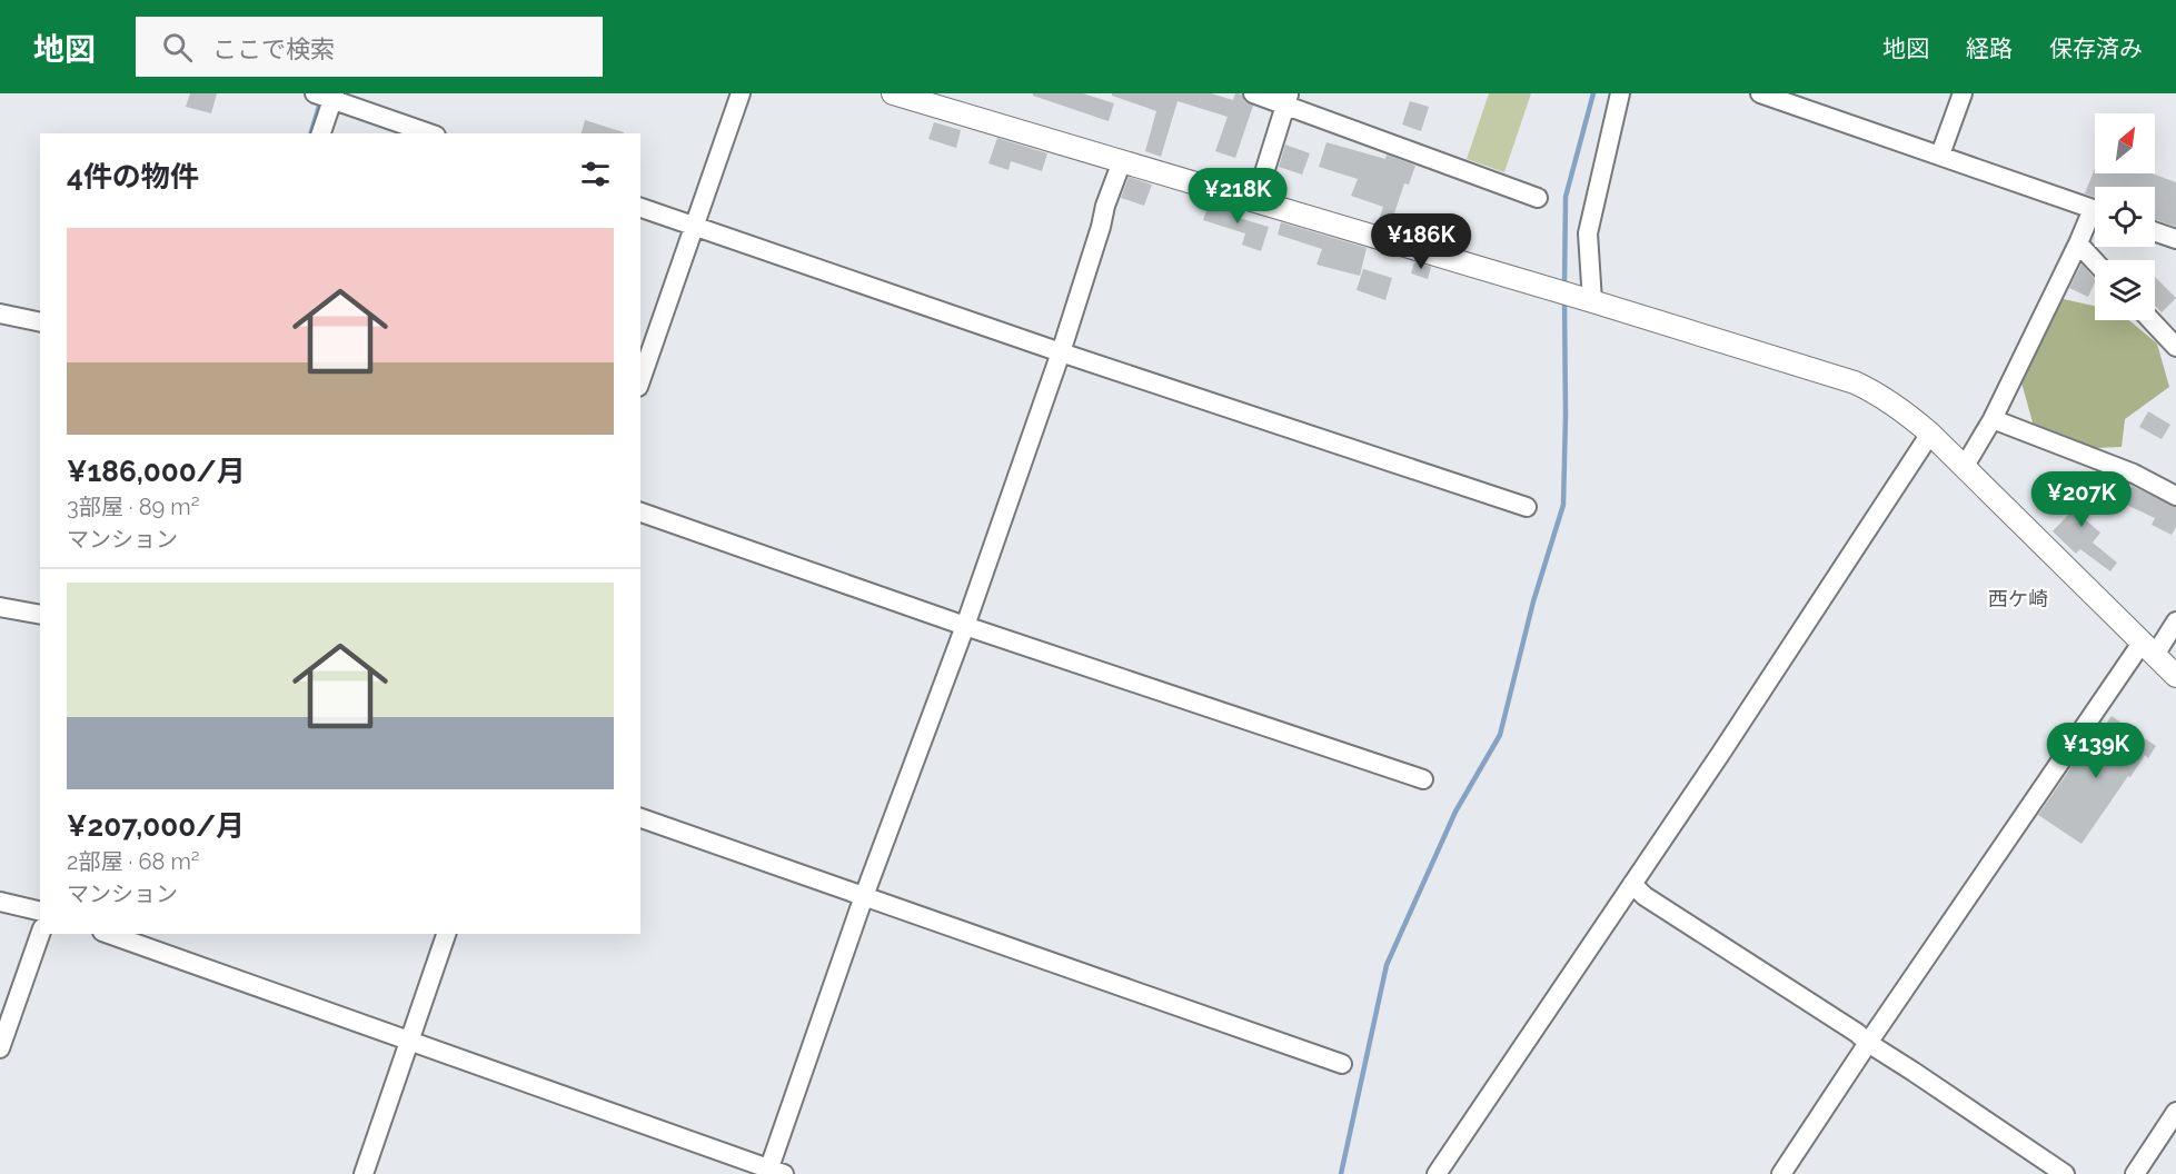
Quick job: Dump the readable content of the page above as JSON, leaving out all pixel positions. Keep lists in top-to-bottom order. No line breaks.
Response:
{"districts":["西ケ崎"],"north":"top right","page":{"header":"地図","search":"ここで検索","nav":["地図","経路","保存済み"],"heading":"4件の物件","price":["¥218K","¥186K","¥207K","¥139K"],"list":[{"name":"¥186,000/月","note":"3部屋 · 89 m² · マンション"},{"name":"¥207,000/月","note":"2部屋 · 68 m² · マンション"}]}}
